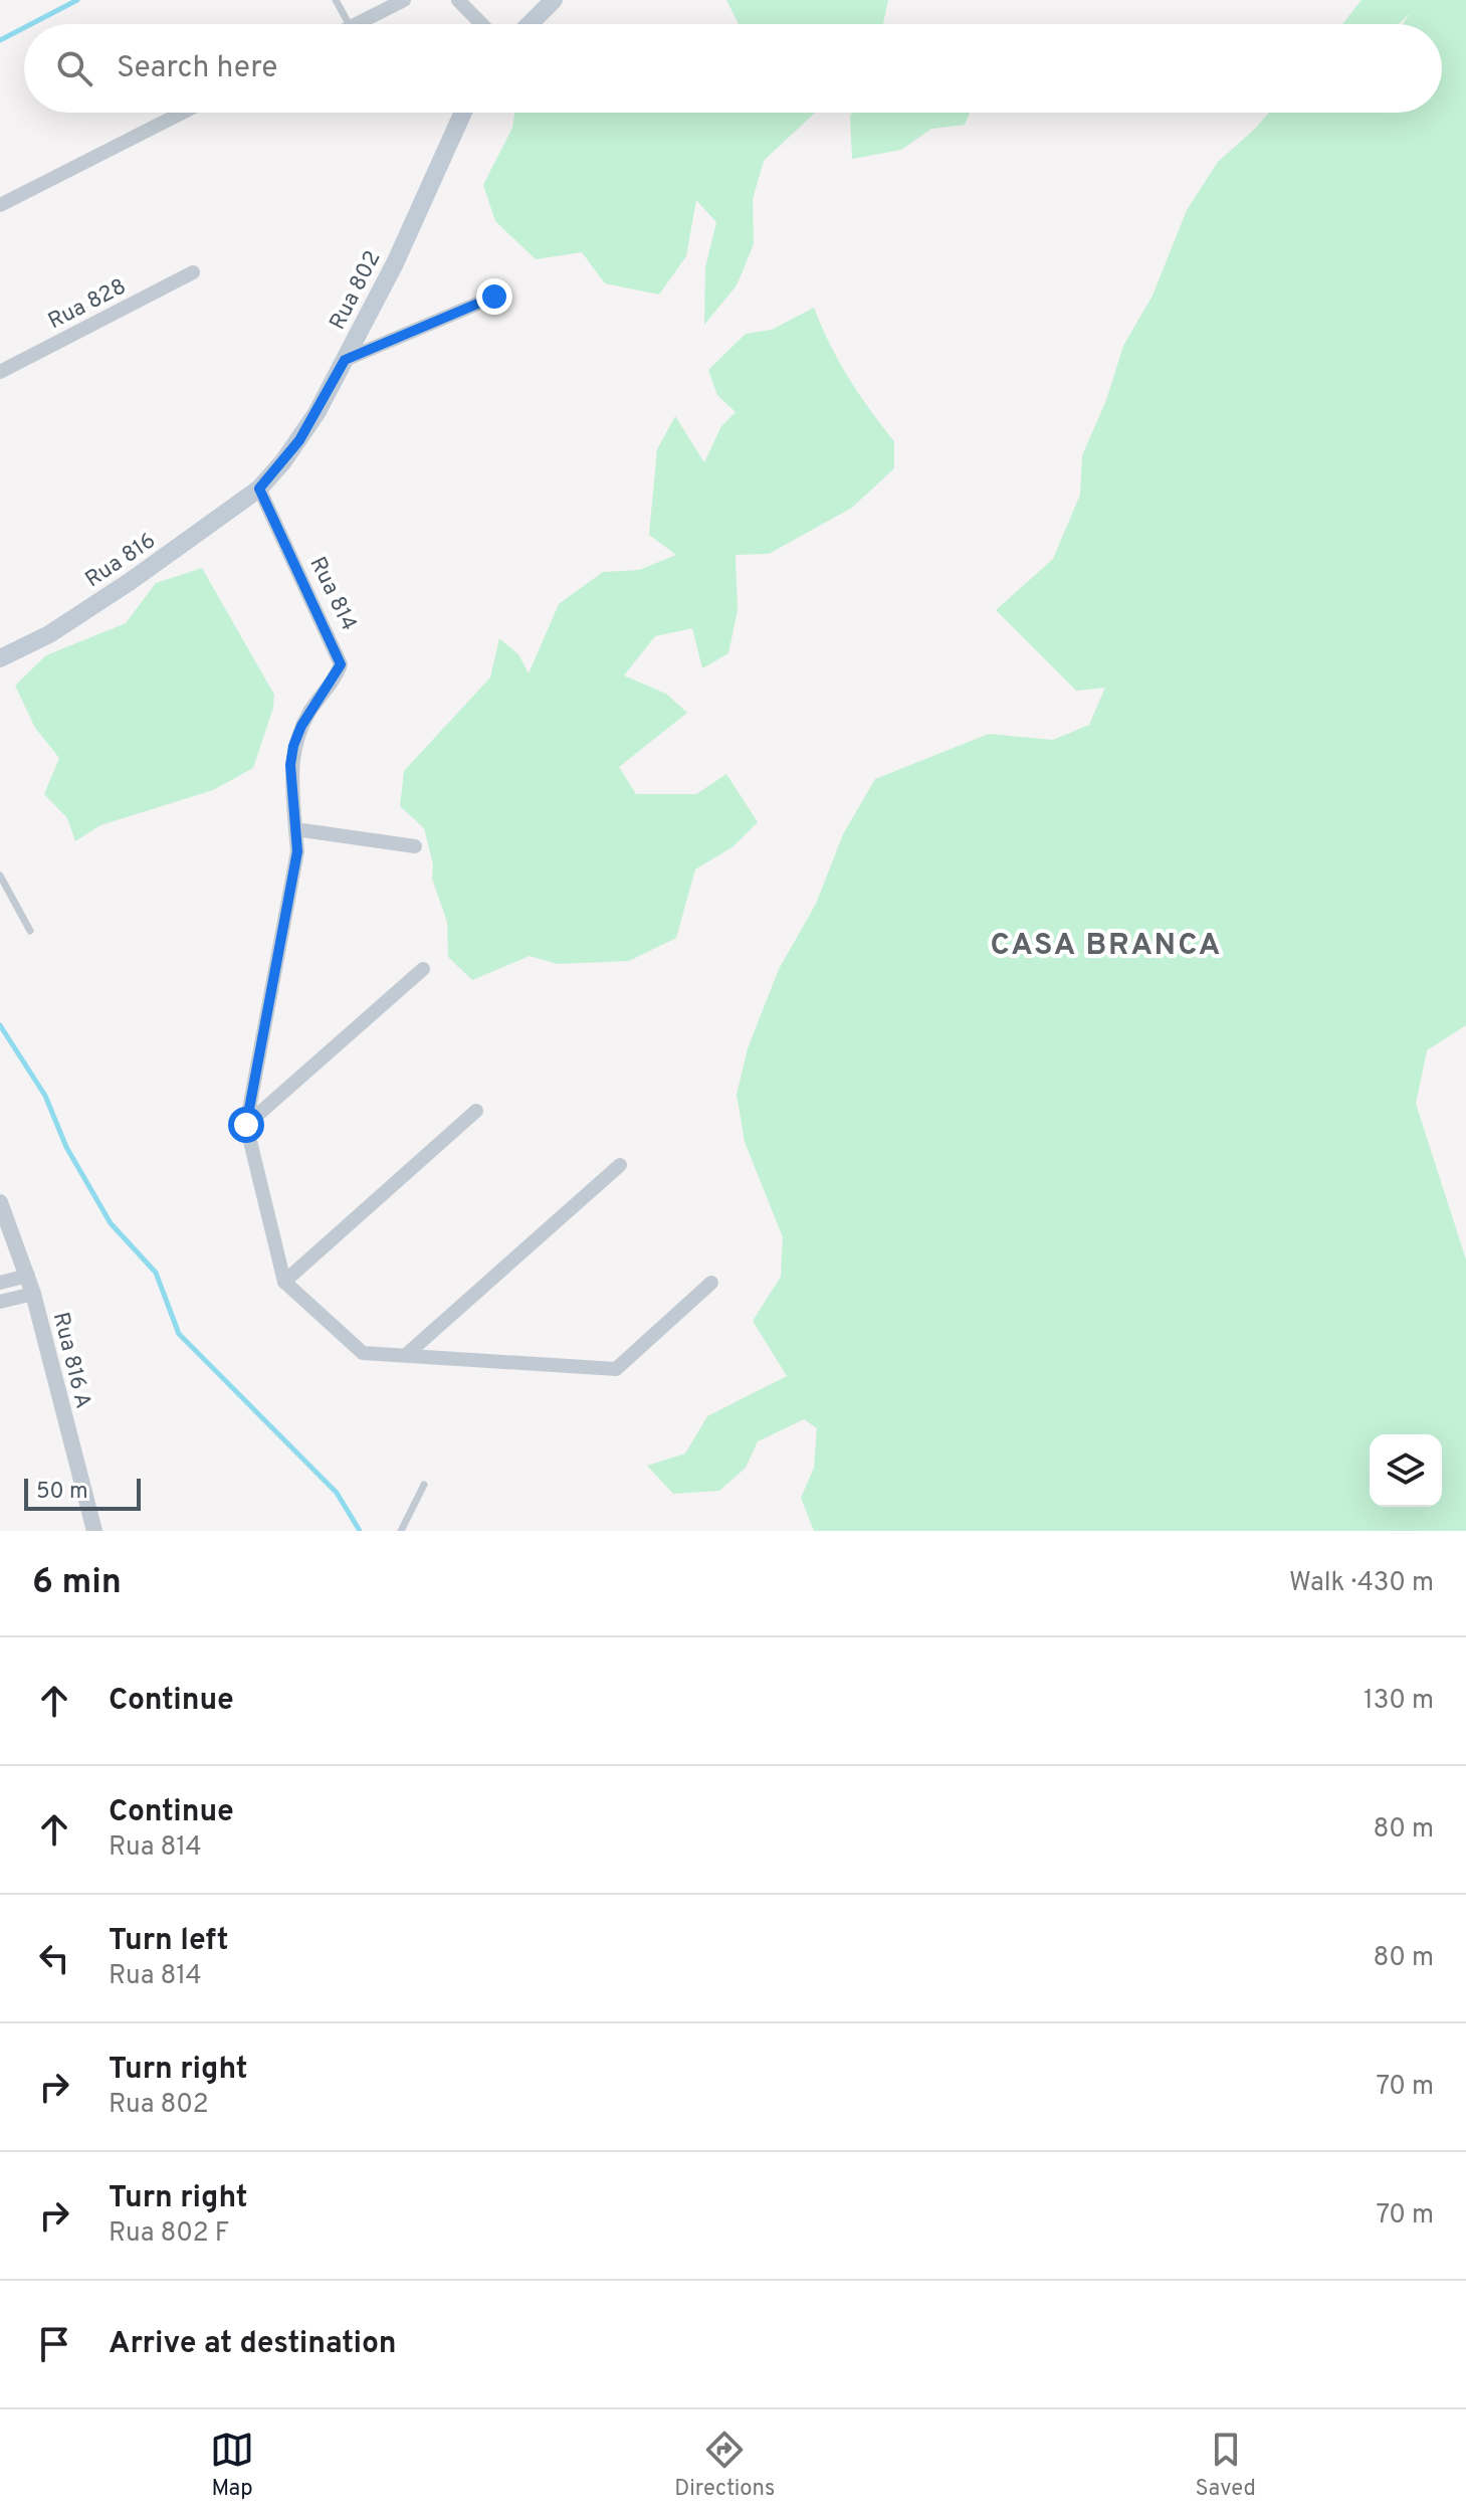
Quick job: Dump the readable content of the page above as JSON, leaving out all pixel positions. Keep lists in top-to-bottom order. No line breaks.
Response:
{"streets":{"main road":["Rua 802","Rua 816"],"street":["Rua 828","Rua 814","Rua 816 A"]},"crossings":[["Rua 802","Rua 816"],["Rua 802","Rua 814"],["Rua 816","Rua 814"]],"districts":["CASA BRANCA"],"scale_bar":"50 m","page":{"search":"Search here","scale":"50 m","heading":["6 min","Walk · 430 m"],"list":[["Continue","130 m"],["Continue","Rua 814","80 m"],["Turn left","Rua 814","80 m"],["Turn right","Rua 802","70 m"],["Turn right","Rua 802 F","70 m"],"Arrive at destination"],"nav":["Map","Directions","Saved"]}}
